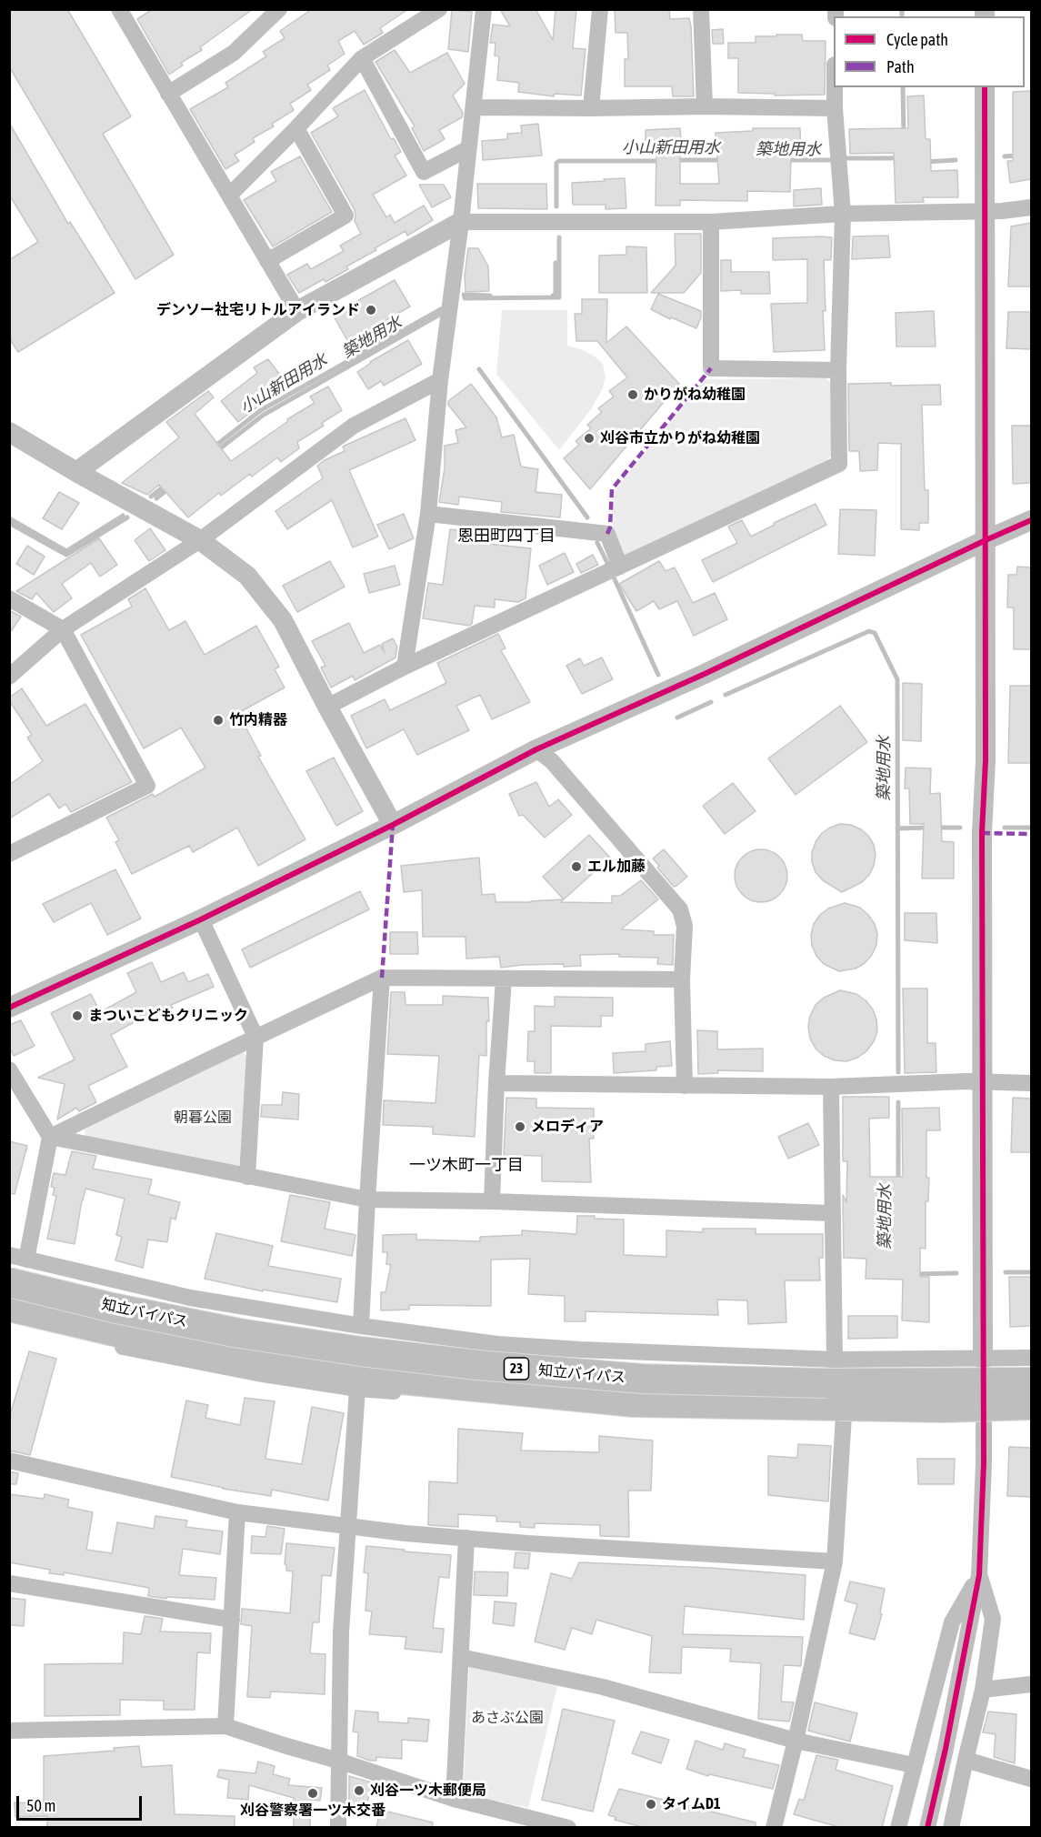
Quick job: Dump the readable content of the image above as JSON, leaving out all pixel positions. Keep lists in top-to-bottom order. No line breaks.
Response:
{"streets":{"highway":["知立バイパス","23"]},"districts":["恩田町四丁目","一ツ木町一丁目"],"water":["小山新田用水","築地用水"],"parks":["朝暮公園","あさぶ公園"],"places":["デンソー社宅リトルアイランド","かりがね幼稚園","刈谷市立かりがね幼稚園","竹内精器","エル加藤","まついこどもクリニック","メロディア","刈谷一ツ木郵便局","刈谷警察署一ツ木交番","タイムD1"],"legend":["Cycle path","Path"],"scale_bar":"50 m"}
